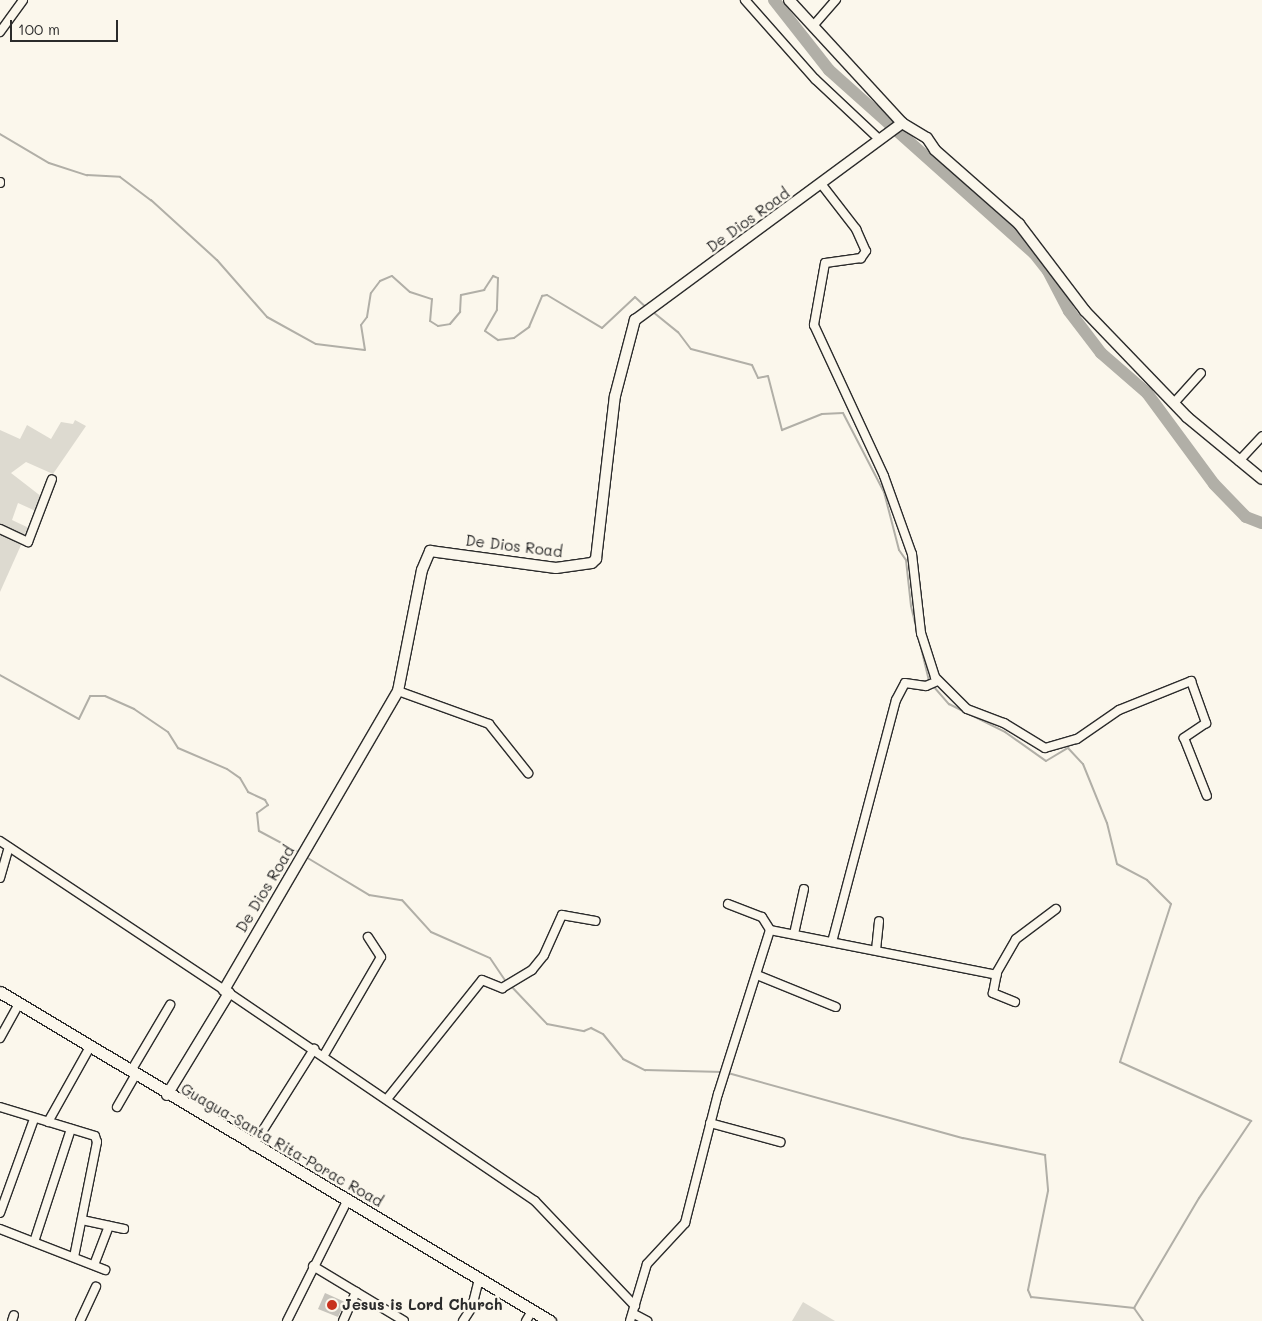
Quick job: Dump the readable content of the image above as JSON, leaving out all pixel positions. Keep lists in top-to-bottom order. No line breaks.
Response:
{"streets":{"main road":["Guagua-Santa Rita-Porac Road"],"street":["De Dios Road"]},"crossings":[["De Dios Road","Guagua-Santa Rita-Porac Road"]],"places":["Jesus is Lord Church"],"scale_bar":"100 m"}
